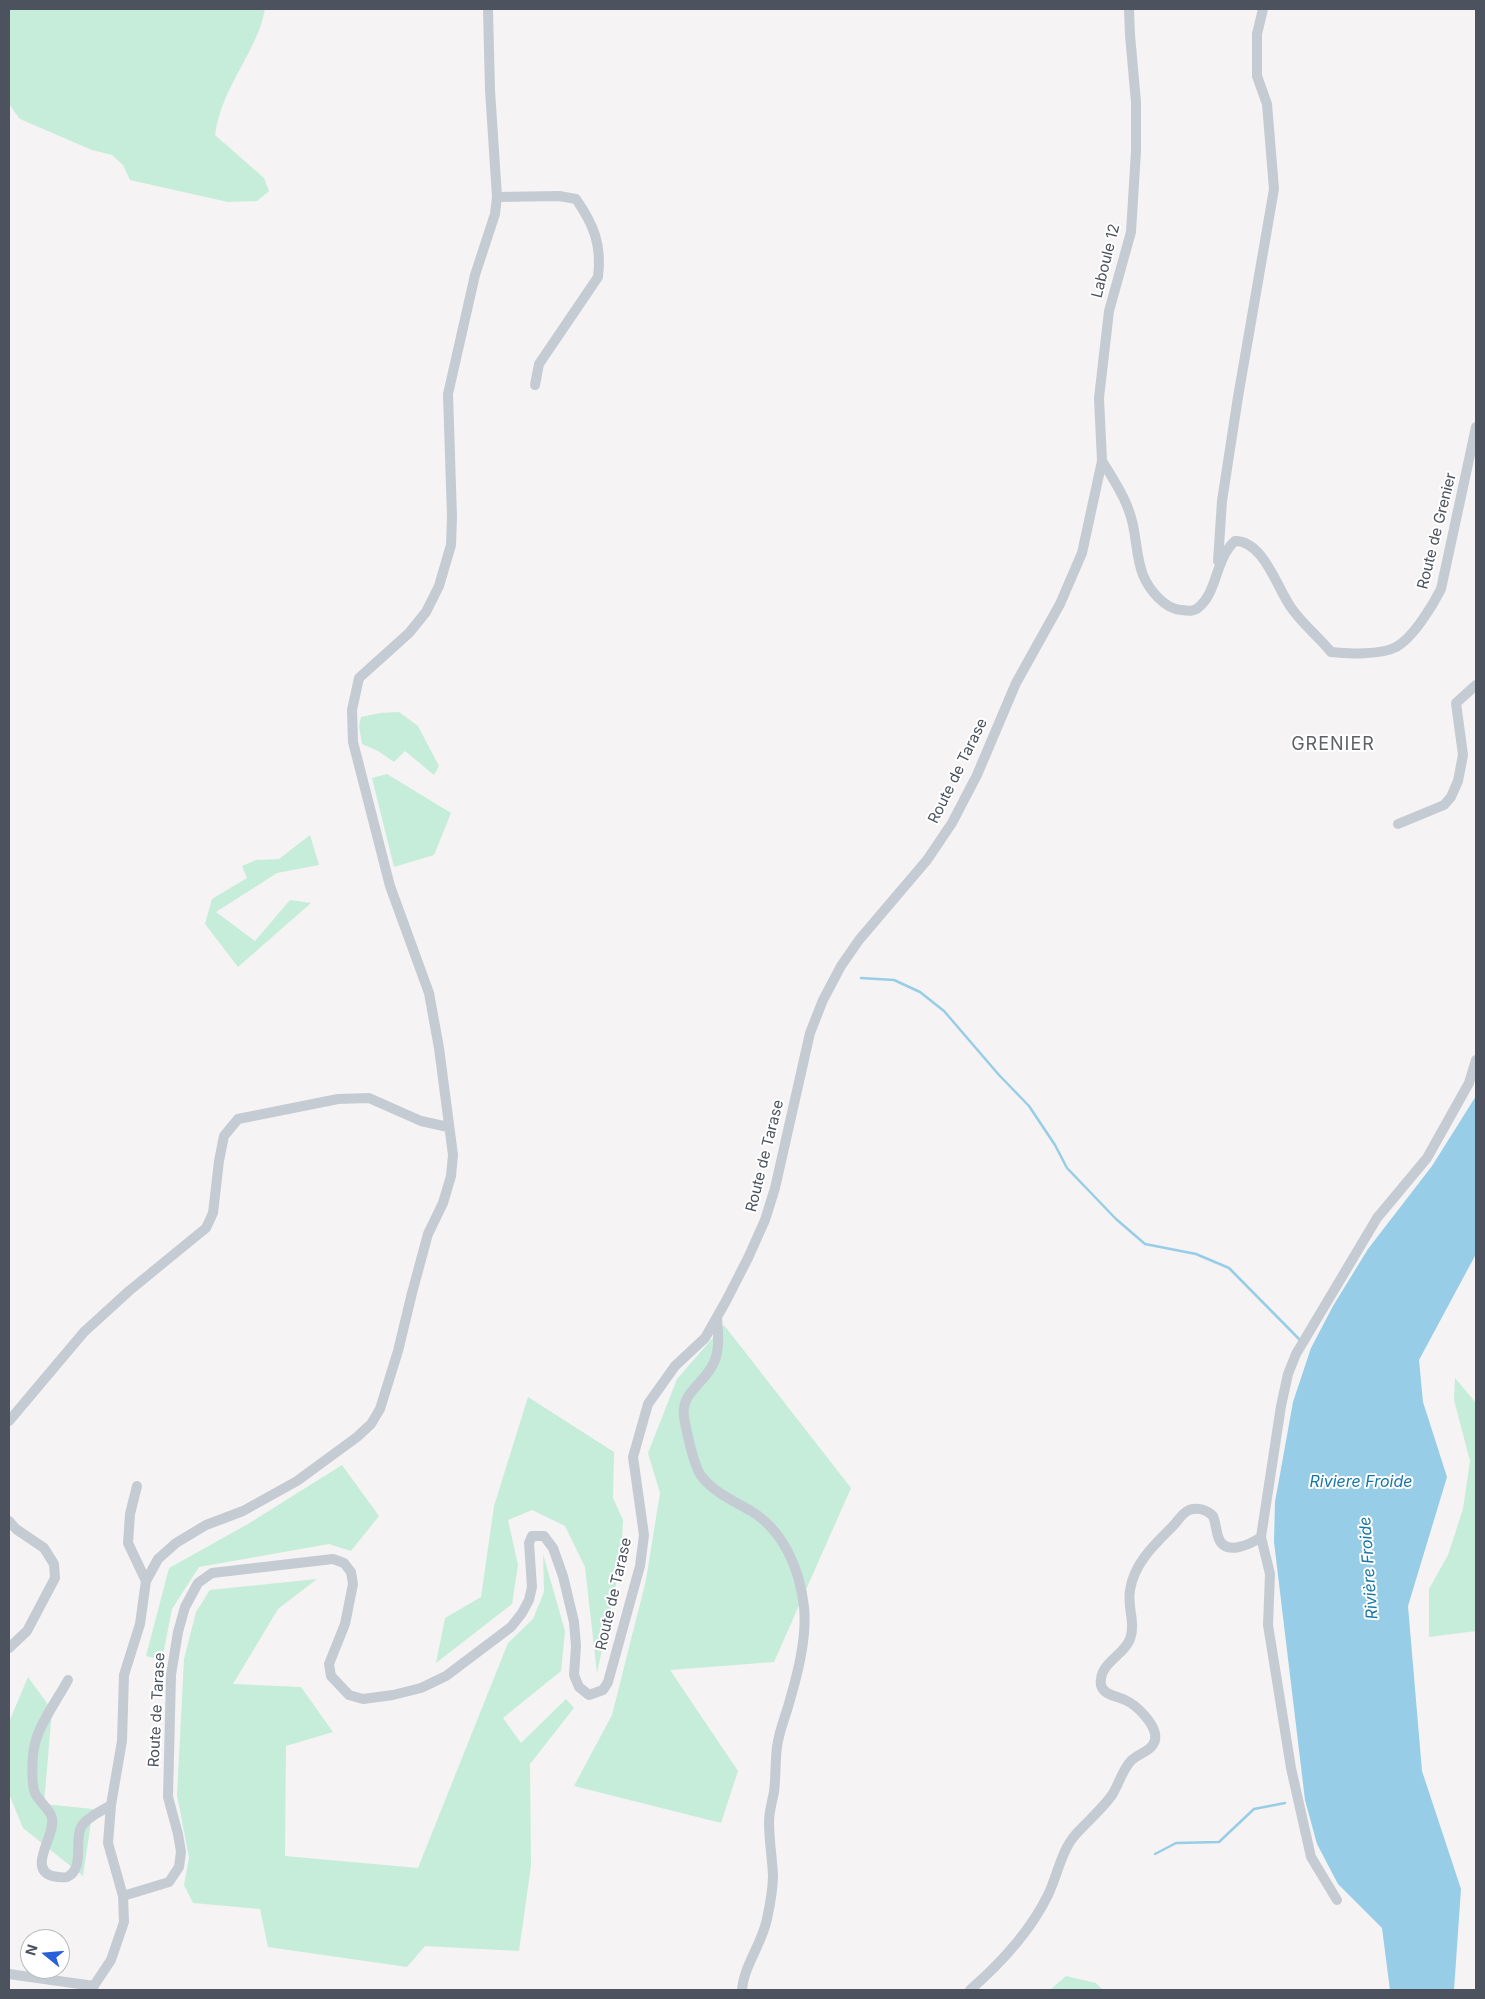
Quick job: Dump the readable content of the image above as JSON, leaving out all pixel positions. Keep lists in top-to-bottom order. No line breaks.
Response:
{"streets":{"street":["Laboule 12","Route de Grenier","Route de Tarase"]},"crossings":[["Laboule 12","Route de Grenier"],["Laboule 12","Route de Tarase"],["Route de Grenier","Route de Tarase"]],"districts":["GRENIER"],"water":["Riviere Froide","Rivière Froide"],"north":"left"}
